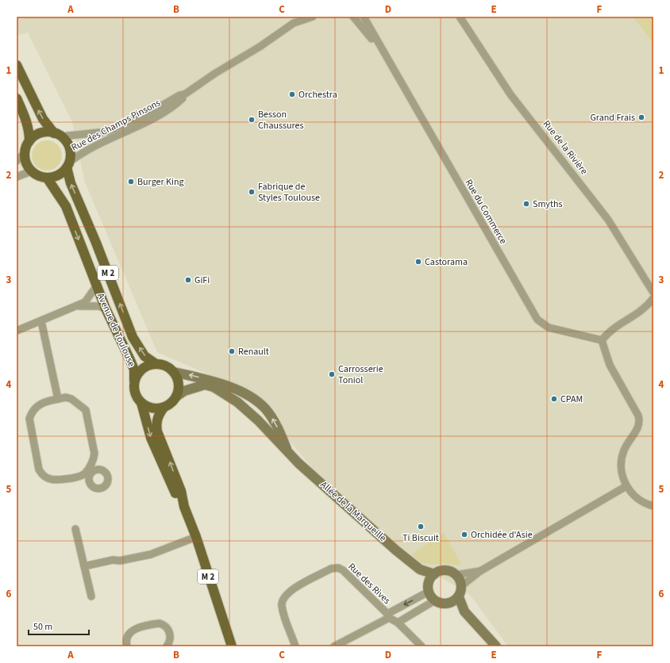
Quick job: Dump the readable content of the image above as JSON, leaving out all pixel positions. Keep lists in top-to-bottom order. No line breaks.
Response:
{"streets":{"main road":["M 2","Avenue de Toulouse"],"street":["Rue des Champs Pinsons","Rue de la Rivière","Rue du Commerce","Allée de la Marqueille","Rue des Rives"]},"crossings":[["Rue des Champs Pinsons","Avenue de Toulouse"],["M 2","Avenue de Toulouse"],["M 2","Allée de la Marqueille"],["Avenue de Toulouse","Allée de la Marqueille"]],"places":["Orchestra","Grand Frais","Besson Chaussures","Burger King","Fabrique de Styles Toulouse","Smyths","Castorama","GiFi","Renault","Carrosserie Toniol","CPAM","Ti Biscuit","Orchidée d'Asie"],"scale_bar":"50 m","grid":{"columns":["A","B","C","D","E","F"],"rows":["1","2","3","4","5","6"]}}
